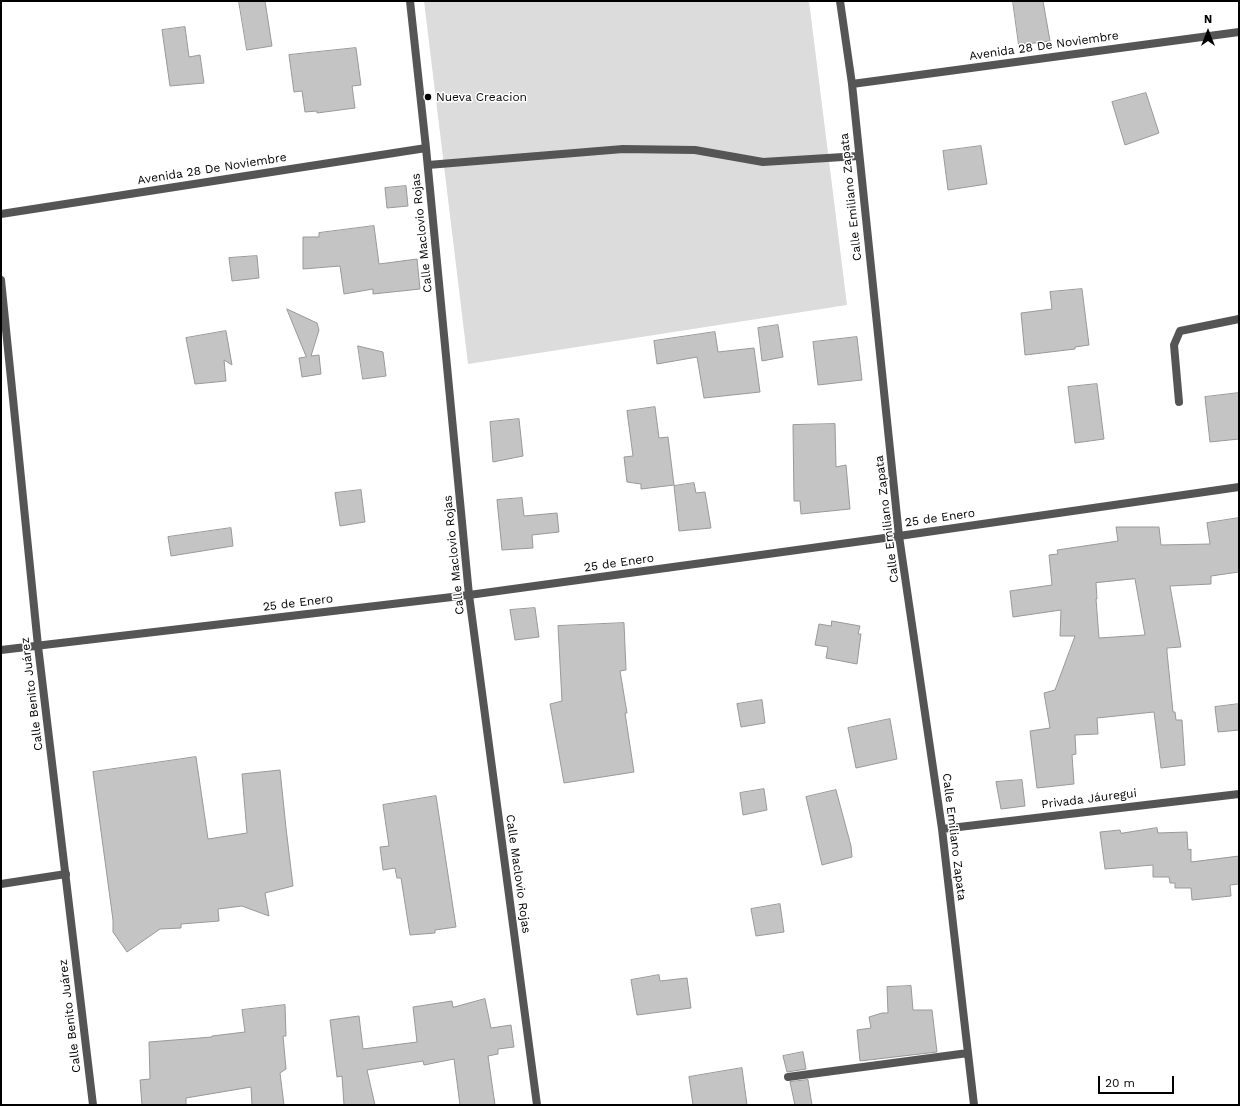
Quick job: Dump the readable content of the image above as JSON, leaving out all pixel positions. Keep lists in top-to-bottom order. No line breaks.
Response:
{"streets":{"street":["Avenida 28 De Noviembre","Calle Emiliano Zapata","Calle Maclovio Rojas","25 de Enero","Calle Benito Juárez","Privada Jáuregui"]},"crossings":[["Avenida 28 De Noviembre","Calle Emiliano Zapata"],["Avenida 28 De Noviembre","Calle Maclovio Rojas"],["Calle Emiliano Zapata","25 de Enero"],["Calle Emiliano Zapata","Privada Jáuregui"],["Calle Maclovio Rojas","25 de Enero"],["25 de Enero","Calle Benito Juárez"]],"places":["Nueva Creacion"],"scale_bar":"20 m","north":"top"}
